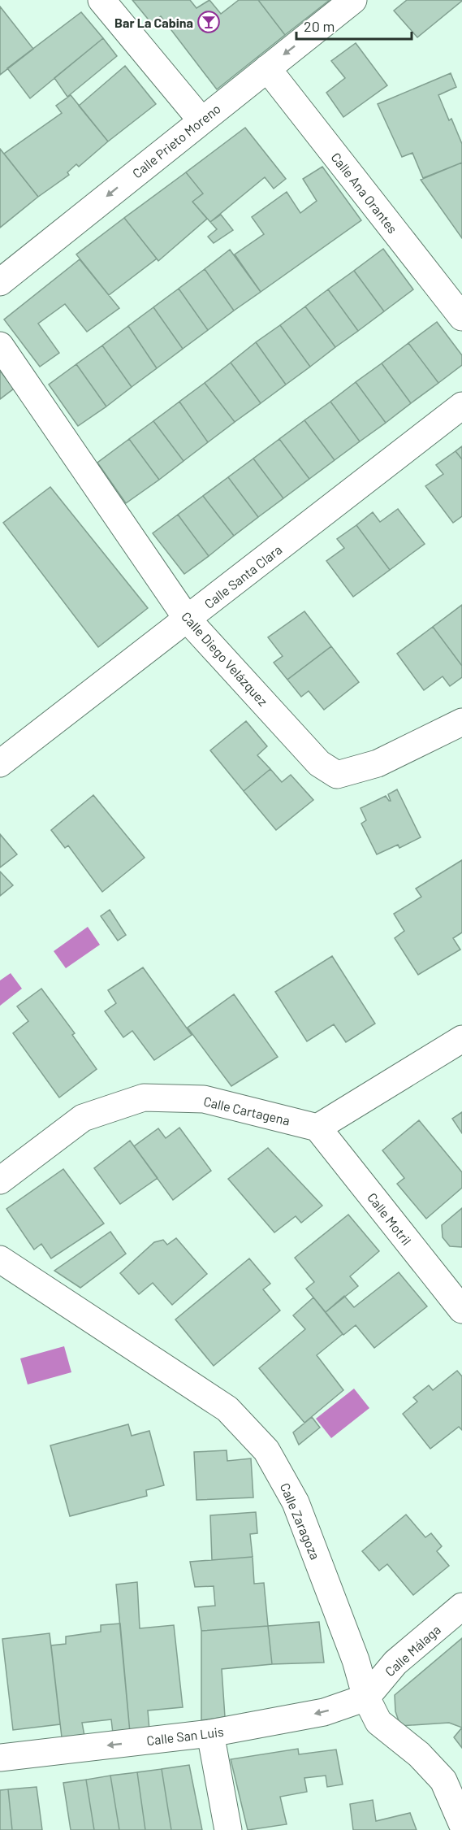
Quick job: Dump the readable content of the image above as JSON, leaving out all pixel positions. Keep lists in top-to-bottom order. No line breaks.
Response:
{"streets":{"street":["Calle Prieto Moreno","Calle Ana Orantes","Calle Santa Clara","Calle Diego Velázquez","Calle Cartagena","Calle Motril","Calle Zaragoza","Calle Málaga","Calle San Luis"]},"crossings":[["Calle Prieto Moreno","Calle Ana Orantes"],["Calle Santa Clara","Calle Diego Velázquez"],["Calle Cartagena","Calle Motril"],["Calle Zaragoza","Calle Málaga"],["Calle Zaragoza","Calle San Luis"],["Calle Málaga","Calle San Luis"]],"one_way":["Calle Prieto Moreno","Calle San Luis"],"places":{"bar":["Bar La Cabina"]},"scale_bar":"20 m"}
